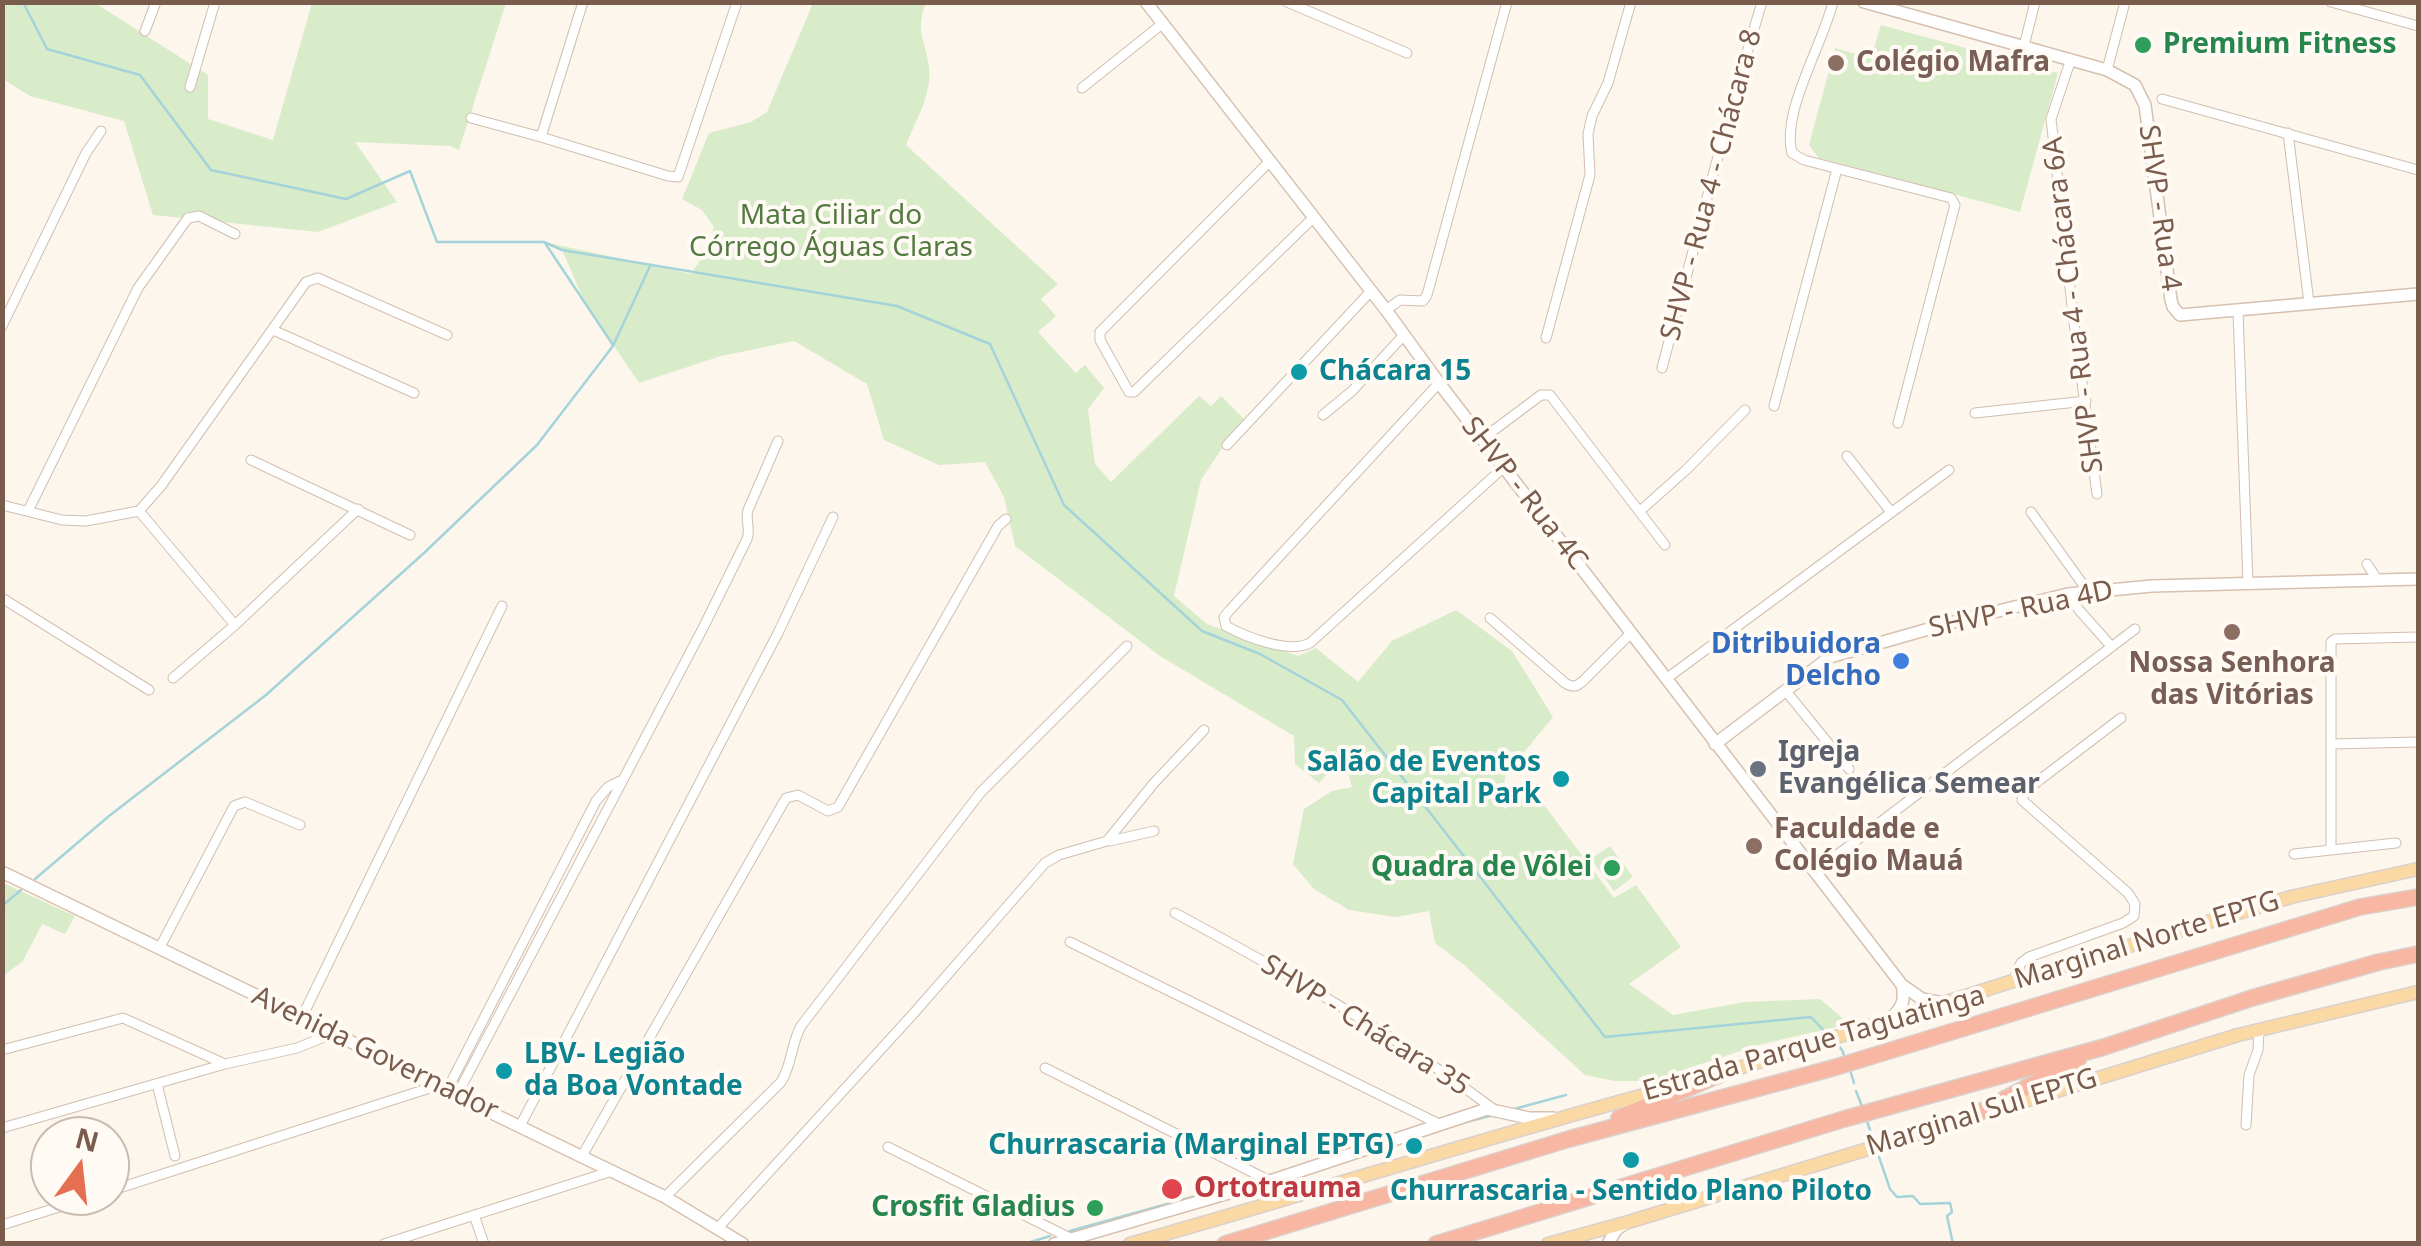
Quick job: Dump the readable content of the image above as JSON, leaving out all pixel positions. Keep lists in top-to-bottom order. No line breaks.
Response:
{"streets":{"highway":["Estrada Parque Taguatinga"],"main road":["Marginal Norte EPTG","Marginal Sul EPTG"],"street":["SHVP - Rua 4 - Chácara 8","SHVP - Rua 4","SHVP - Rua 4 - Chácara 6A","SHVP - Rua 4C","SHVP - Rua 4D","SHVP - Chácara 35","Avenida Governador"]},"crossings":[["SHVP - Rua 4","SHVP - Rua 4 - Chácara 6A"],["SHVP - Rua 4C","SHVP - Rua 4D"],["Marginal Norte EPTG","SHVP - Chácara 35"]],"parks":["Mata Ciliar do Córrego Águas Claras"],"places":["Premium Fitness","Colégio Mafra","Chácara 15","Nossa Senhora das Vitórias","Ditribuidora Delcho","Igreja Evangélica Semear","Salão de Eventos Capital Park","Faculdade e Colégio Mauá","Quadra de Vôlei","LBV- Legião da Boa Vontade","Churrascaria (Marginal EPTG)","Churrascaria - Sentido Plano Piloto","Ortotrauma","Crosfit Gladius"],"north":"top"}
